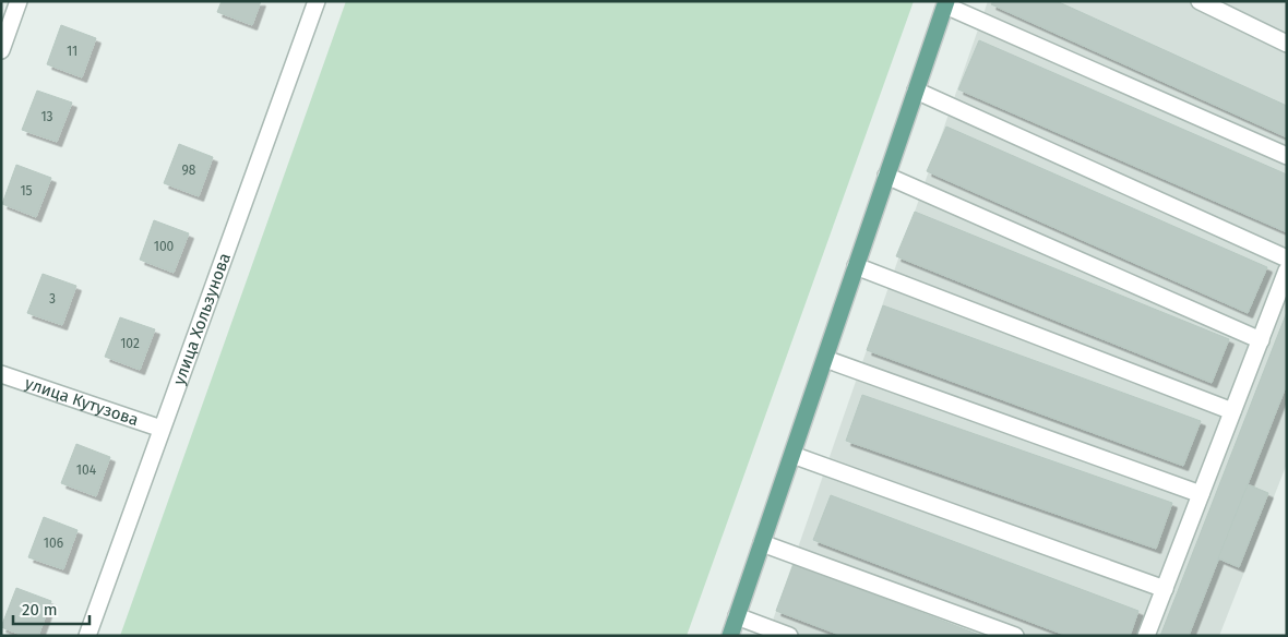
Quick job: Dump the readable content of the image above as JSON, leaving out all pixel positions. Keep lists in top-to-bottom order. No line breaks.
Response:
{"streets":{"street":["улица Хользунова","улица Кутузова"]},"crossings":[["улица Хользунова","улица Кутузова"]],"house_numbers":["11","13","98","15","100","3","102","104","106"],"scale_bar":"20 m"}
